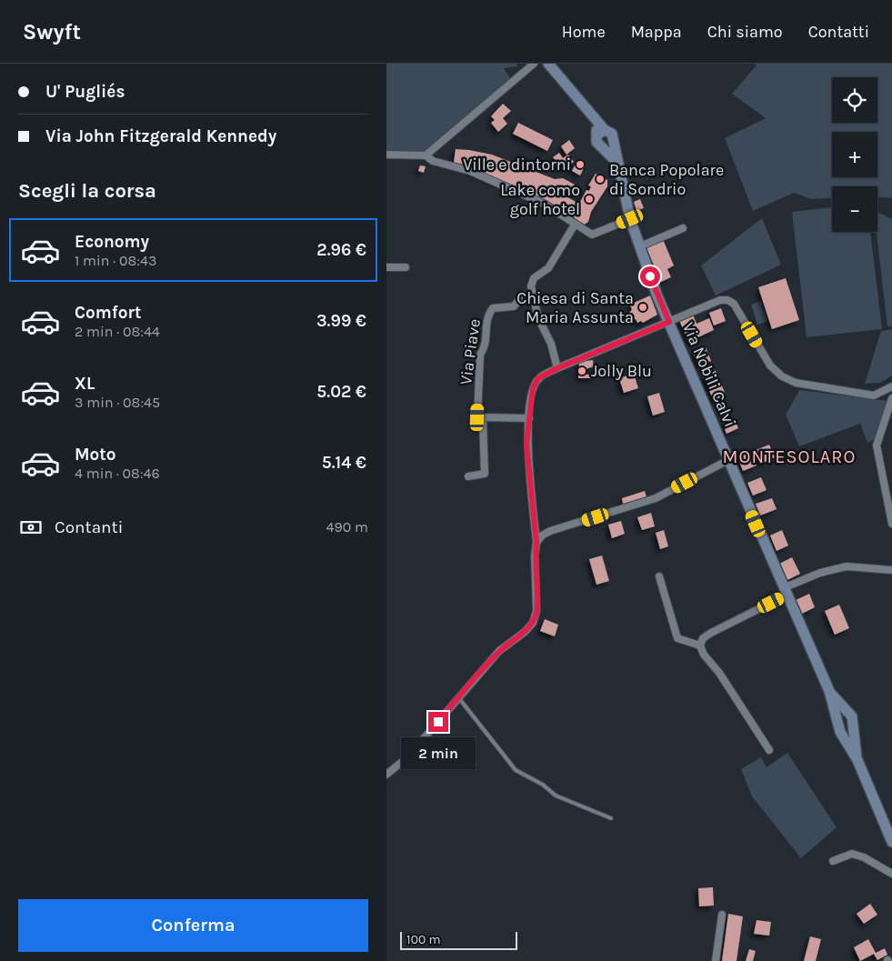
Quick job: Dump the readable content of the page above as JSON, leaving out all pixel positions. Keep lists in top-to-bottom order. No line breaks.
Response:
{"streets":{"main road":["Via Nobili Calvi"],"street":["Via Piave"]},"districts":["MONTESOLARO"],"places":["Ville e dintorni","Banca Popolare di Sondrio","Lake como golf hotel","Chiesa di Santa Maria Assunta","Jolly Blu"],"scale_bar":"100 m","page":{"header":"Swyft","nav":["Home","Mappa","Chi siamo","Contatti"],"banner":["U' Pugliés","Via John Fitzgerald Kennedy"],"map_buttons":["+","−"],"heading":"Scegli la corsa","list":[{"name":"Economy","note":"1 min · 08:43","value":"2.96 €"},{"name":"Comfort","note":"2 min · 08:44","value":"3.99 €"},{"name":"XL","note":"3 min · 08:45","value":"5.02 €"},{"name":"Moto","note":"4 min · 08:46","value":"5.14 €"}],"pay":["Contanti","490 m"],"bubble":"2 min","buttons":"Conferma","scale":"100 m"}}
